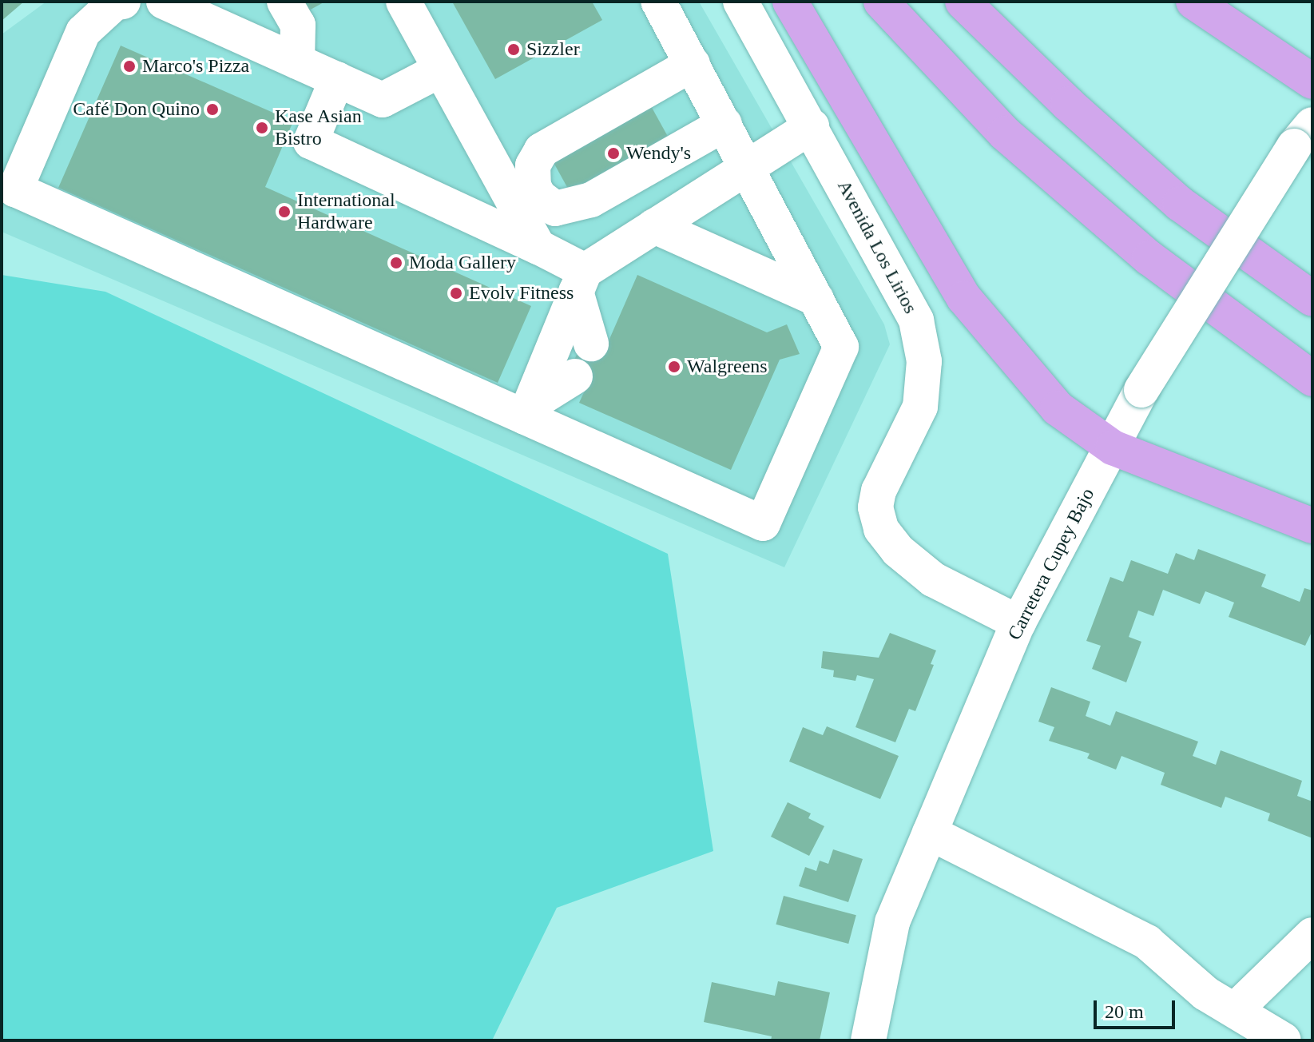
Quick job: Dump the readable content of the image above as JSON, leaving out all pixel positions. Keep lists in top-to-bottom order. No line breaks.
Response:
{"streets":{"street":["Avenida Los Lirios","Carretera Cupey Bajo"]},"crossings":[["Avenida Los Lirios","Carretera Cupey Bajo"]],"places":["Sizzler","Marco's Pizza","Café Don Quino","Kase Asian Bistro","Wendy's","International Hardware","Moda Gallery","Evolv Fitness","Walgreens"],"scale_bar":"20 m"}
